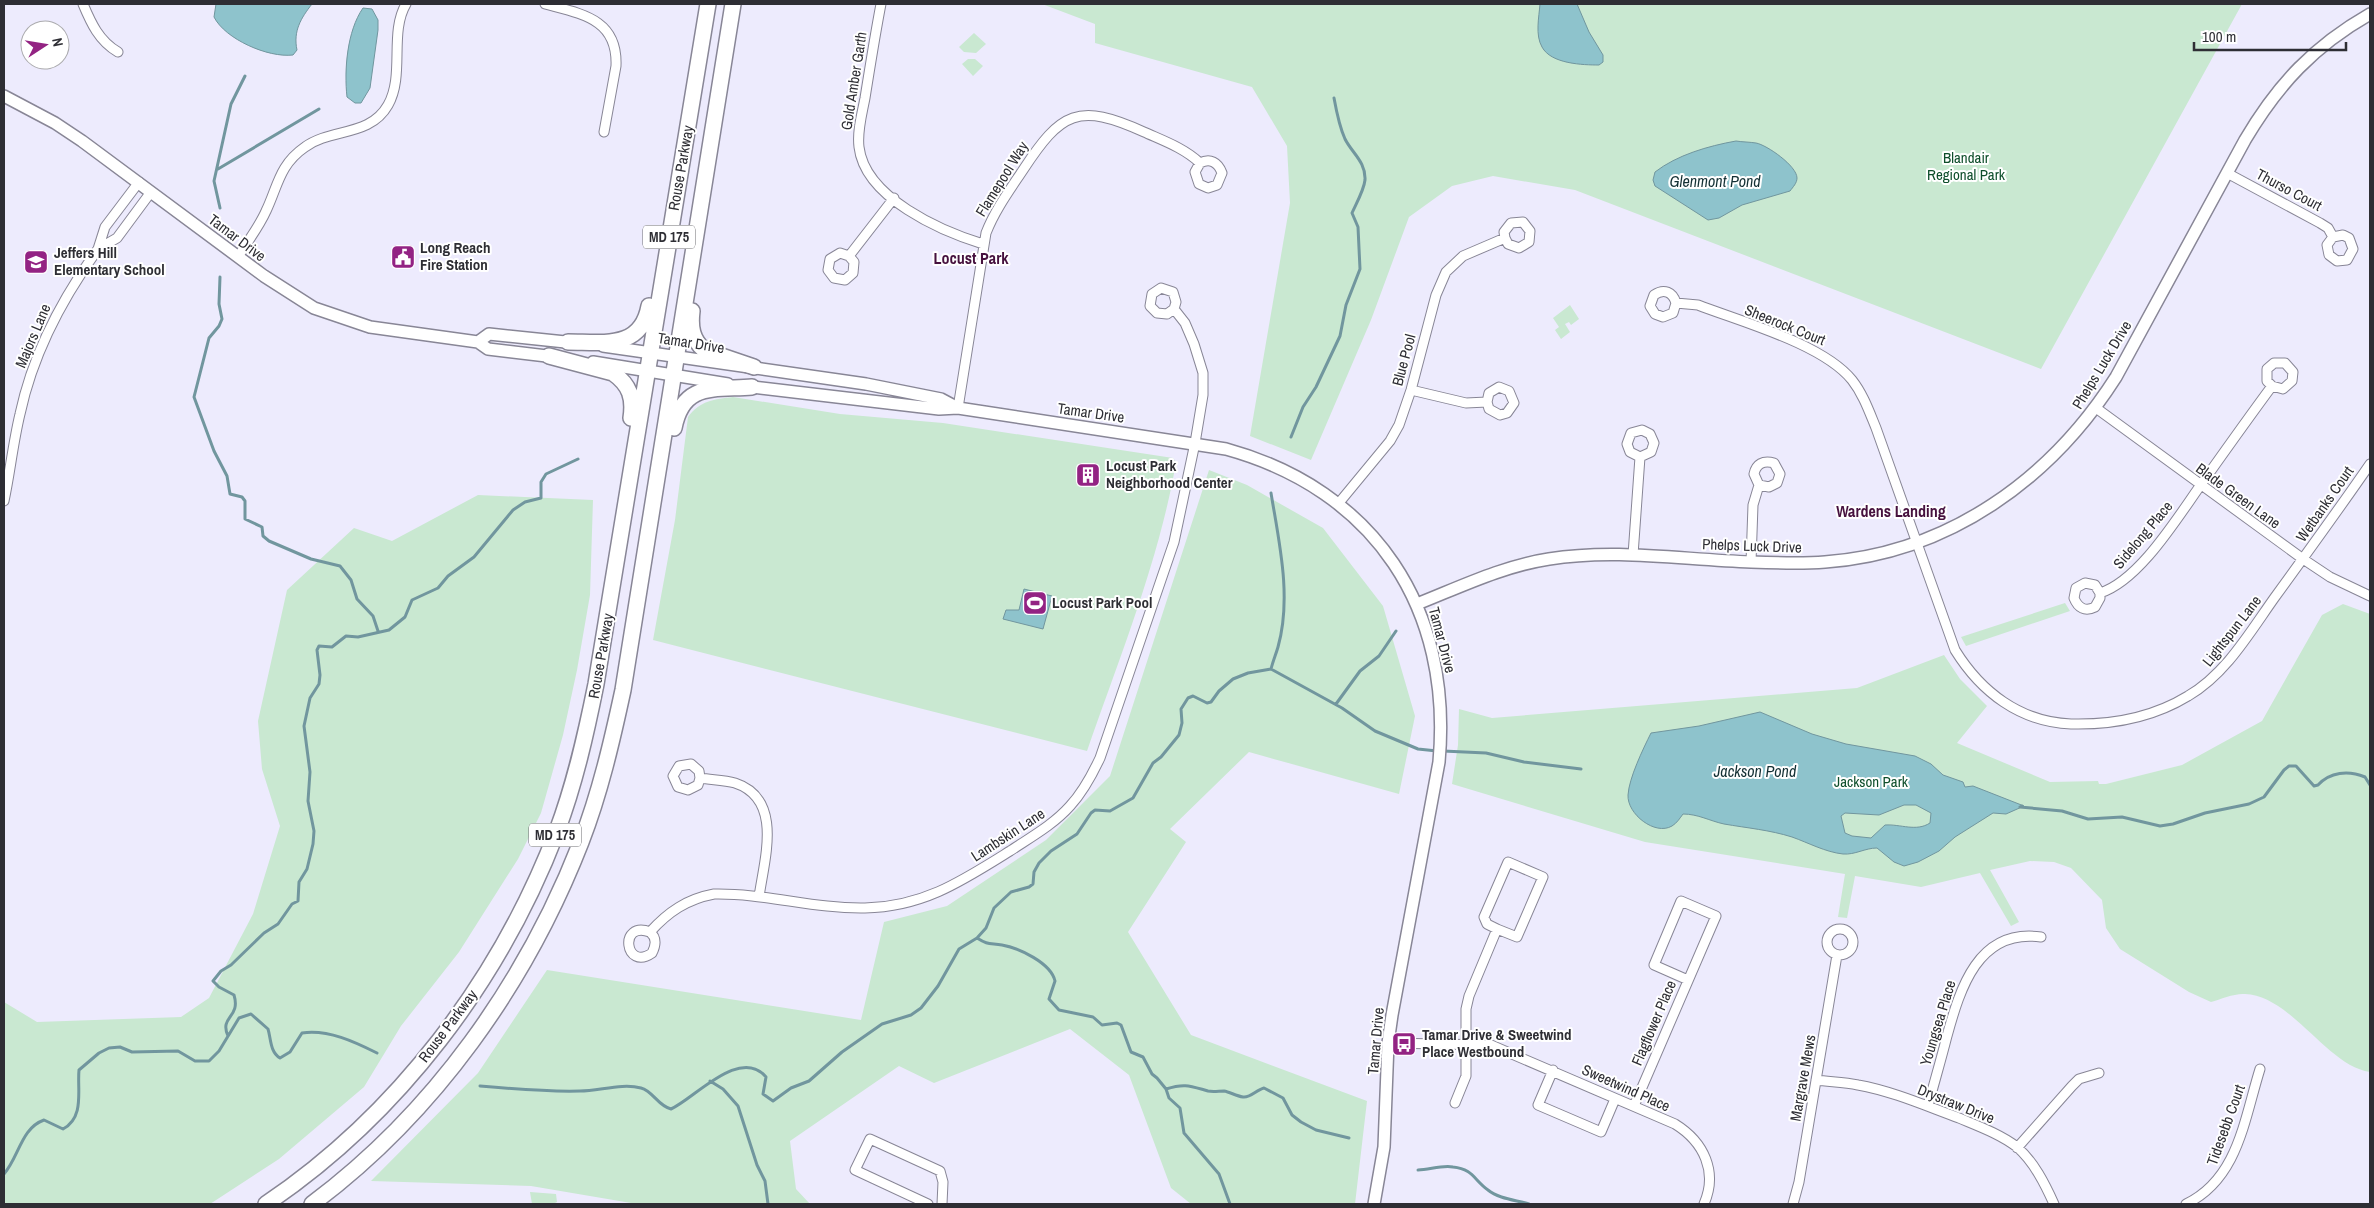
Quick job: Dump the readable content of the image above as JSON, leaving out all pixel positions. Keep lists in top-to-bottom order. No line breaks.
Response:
{"streets":{"main road":["Rouse Parkway","MD 175"],"street":["Gold Amber Garth","Flamepool Way","Thurso Court","Tamar Drive","Sheerock Court","Majors Lane","Blue Pool","Phelps Luck Drive","Blade Green Lane","Wetbanks Court","Sidelong Place","Lightspun Lane","Lambskin Lane","Flagflower Place","Youngsea Place","Margrave Mews","Sweetwind Place","Drystraw Drive","Tidesebb Court"]},"crossings":[["Gold Amber Garth","Flamepool Way"],["Rouse Parkway","Tamar Drive"],["Flamepool Way","Tamar Drive"],["Thurso Court","Phelps Luck Drive"],["Tamar Drive","Majors Lane"],["Tamar Drive","Blue Pool"],["Tamar Drive","Phelps Luck Drive"],["Tamar Drive","Lambskin Lane"],["Tamar Drive","Sweetwind Place"],["Sheerock Court","Phelps Luck Drive"],["Sheerock Court","Lightspun Lane"],["Phelps Luck Drive","Blade Green Lane"],["Phelps Luck Drive","Lightspun Lane"],["Blade Green Lane","Wetbanks Court"],["Blade Green Lane","Sidelong Place"],["Blade Green Lane","Lightspun Lane"],["Wetbanks Court","Lightspun Lane"],["Flagflower Place","Sweetwind Place"],["Youngsea Place","Drystraw Drive"],["Margrave Mews","Drystraw Drive"]],"districts":["Locust Park","Wardens Landing"],"water":["Glenmont Pond","Jackson Pond"],"parks":["Blandair Regional Park","Jackson Park"],"places":{"public building":["Long Reach Fire Station"],"school or university":["Jeffers Hill Elementary School"],"building":["Locust Park Neighborhood Center"],"sports":["Locust Park Pool"],"bus stop":["Tamar Drive & Sweetwind Place Westbound"]},"scale_bar":"100 m","north":"right"}
